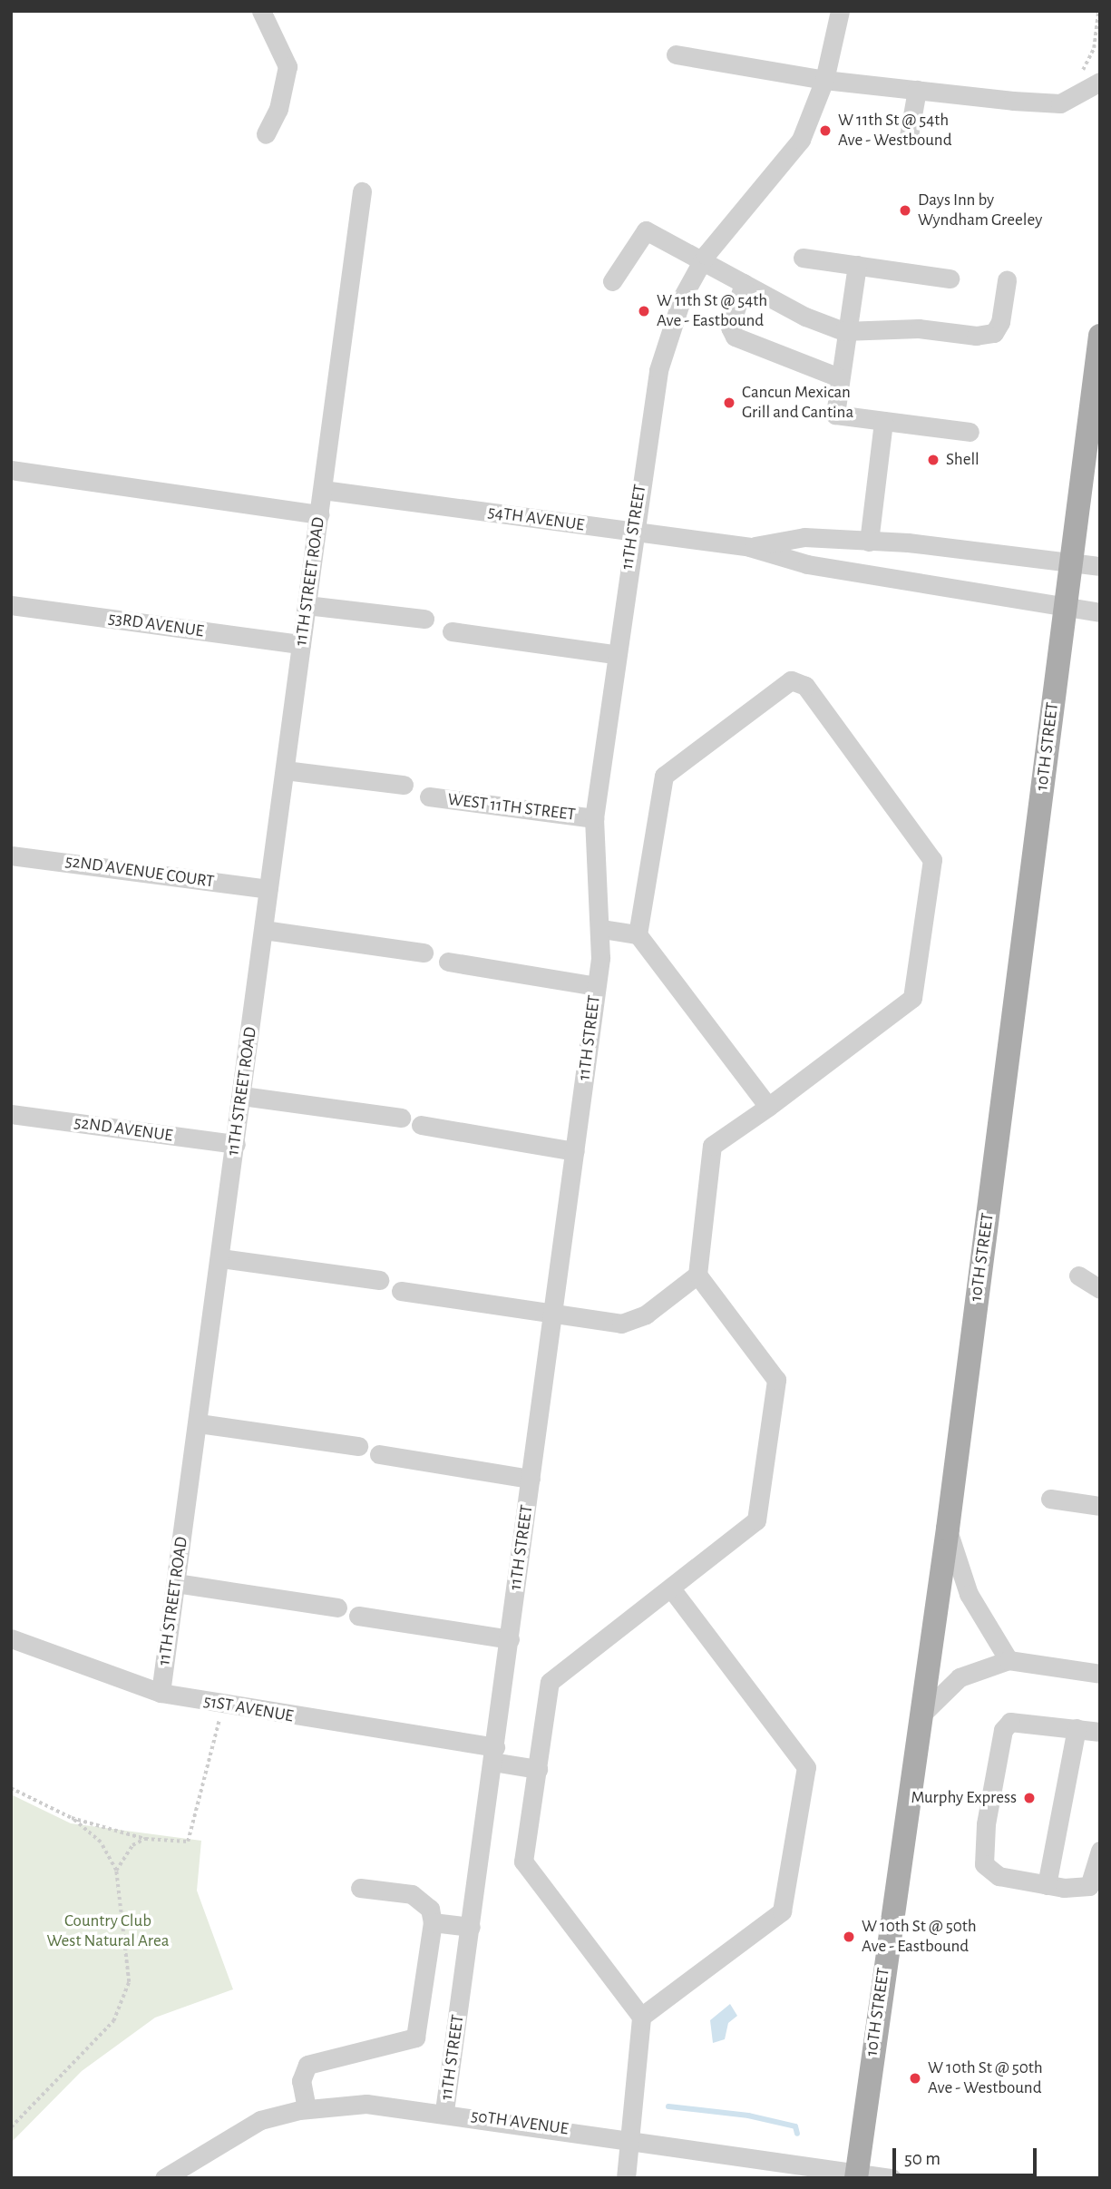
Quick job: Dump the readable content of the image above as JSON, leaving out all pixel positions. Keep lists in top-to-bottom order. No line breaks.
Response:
{"streets":{"main road":["10TH STREET"],"street":["54TH AVENUE","11TH STREET","11TH STREET ROAD","53RD AVENUE","WEST 11TH STREET","52ND AVENUE COURT","52ND AVENUE","51ST AVENUE","50TH AVENUE"]},"crossings":[["54TH AVENUE","11TH STREET"],["54TH AVENUE","11TH STREET ROAD"],["54TH AVENUE","10TH STREET"],["11TH STREET","WEST 11TH STREET"],["11TH STREET","51ST AVENUE"],["11TH STREET","50TH AVENUE"],["11TH STREET ROAD","53RD AVENUE"],["11TH STREET ROAD","52ND AVENUE COURT"],["11TH STREET ROAD","52ND AVENUE"],["11TH STREET ROAD","51ST AVENUE"],["10TH STREET","50TH AVENUE"]],"parks":["Country Club West Natural Area"],"places":["W 11th St @ 54th Ave - Westbound","Days Inn by Wyndham Greeley","W 11th St @ 54th Ave - Eastbound","Cancun Mexican Grill and Cantina","Shell","Murphy Express","W 10th St @ 50th Ave - Eastbound","W 10th St @ 50th Ave - Westbound"],"scale_bar":"50 m"}
